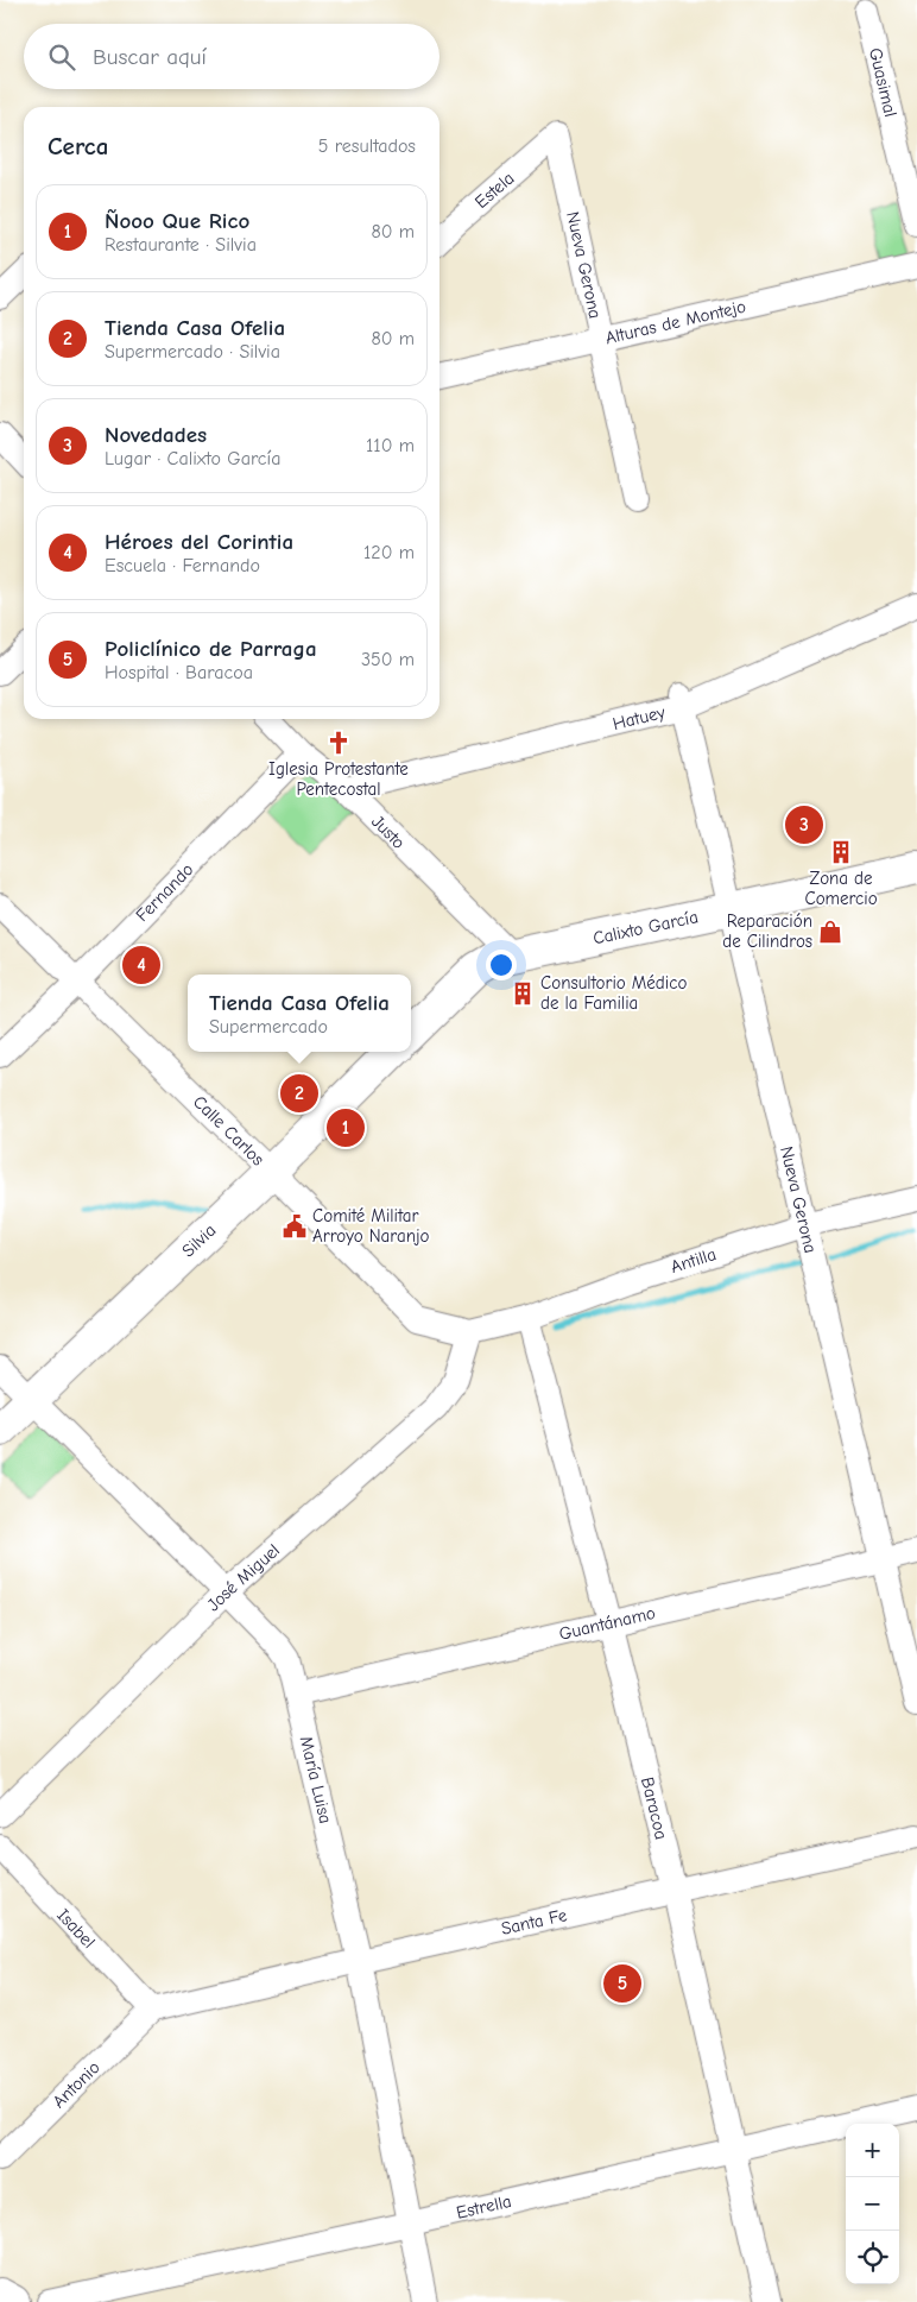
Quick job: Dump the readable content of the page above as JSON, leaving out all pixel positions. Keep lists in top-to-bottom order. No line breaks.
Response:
{"streets":{"main road":["Calixto García","Silvia"],"street":["Guasimal","Estela","Nueva Gerona","Alturas de Montejo","Hatuey","Justo","Fernando","Calle Carlos","Antilla","José Miguel","Guantánamo","María Luisa","Baracoa","Santa Fe","Isabel","Antonio","Estrella"]},"crossings":[["Estela","Nueva Gerona"],["Nueva Gerona","Alturas de Montejo"],["Nueva Gerona","Hatuey"],["Nueva Gerona","Calixto García"],["Nueva Gerona","Antilla"],["Nueva Gerona","Guantánamo"],["Hatuey","Justo"],["Justo","Fernando"],["Justo","Calixto García"],["Fernando","Calle Carlos"],["Calle Carlos","Silvia"],["Calle Carlos","Antilla"],["Calle Carlos","José Miguel"],["Silvia","María Luisa"],["Antilla","José Miguel"],["Antilla","Baracoa"],["José Miguel","María Luisa"],["Guantánamo","María Luisa"],["Guantánamo","Baracoa"],["María Luisa","Santa Fe"],["María Luisa","Estrella"],["Baracoa","Santa Fe"],["Baracoa","Estrella"],["Santa Fe","Isabel"],["Santa Fe","Antonio"],["Isabel","Antonio"]],"places":{"church":["Iglesia Protestante Pentecostal"],"building":["Zona de Comercio","Consultorio Médico de la Familia"],"shop":["Reparación de Cilindros"],"public building":["Comité Militar Arroyo Naranjo"]},"page":{"search":"Buscar aquí","heading":["Cerca","5 resultados"],"list":[{"mark":"1","name":"Ñooo Que Rico","note":"Restaurante · Silvia","value":"80 m"},{"mark":"2","name":"Tienda Casa Ofelia","note":"Supermercado · Silvia","value":"80 m"},{"mark":"3","name":"Novedades","note":"Lugar · Calixto García","value":"110 m"},{"mark":"4","name":"Héroes del Corintia","note":"Escuela · Fernando","value":"120 m"},{"mark":"5","name":"Policlínico de Parraga","note":"Hospital · Baracoa","value":"350 m"}],"pins":["3","4","2","1","5"],"popup":["Tienda Casa Ofelia","Supermercado"],"map_buttons":["+","−"]}}
